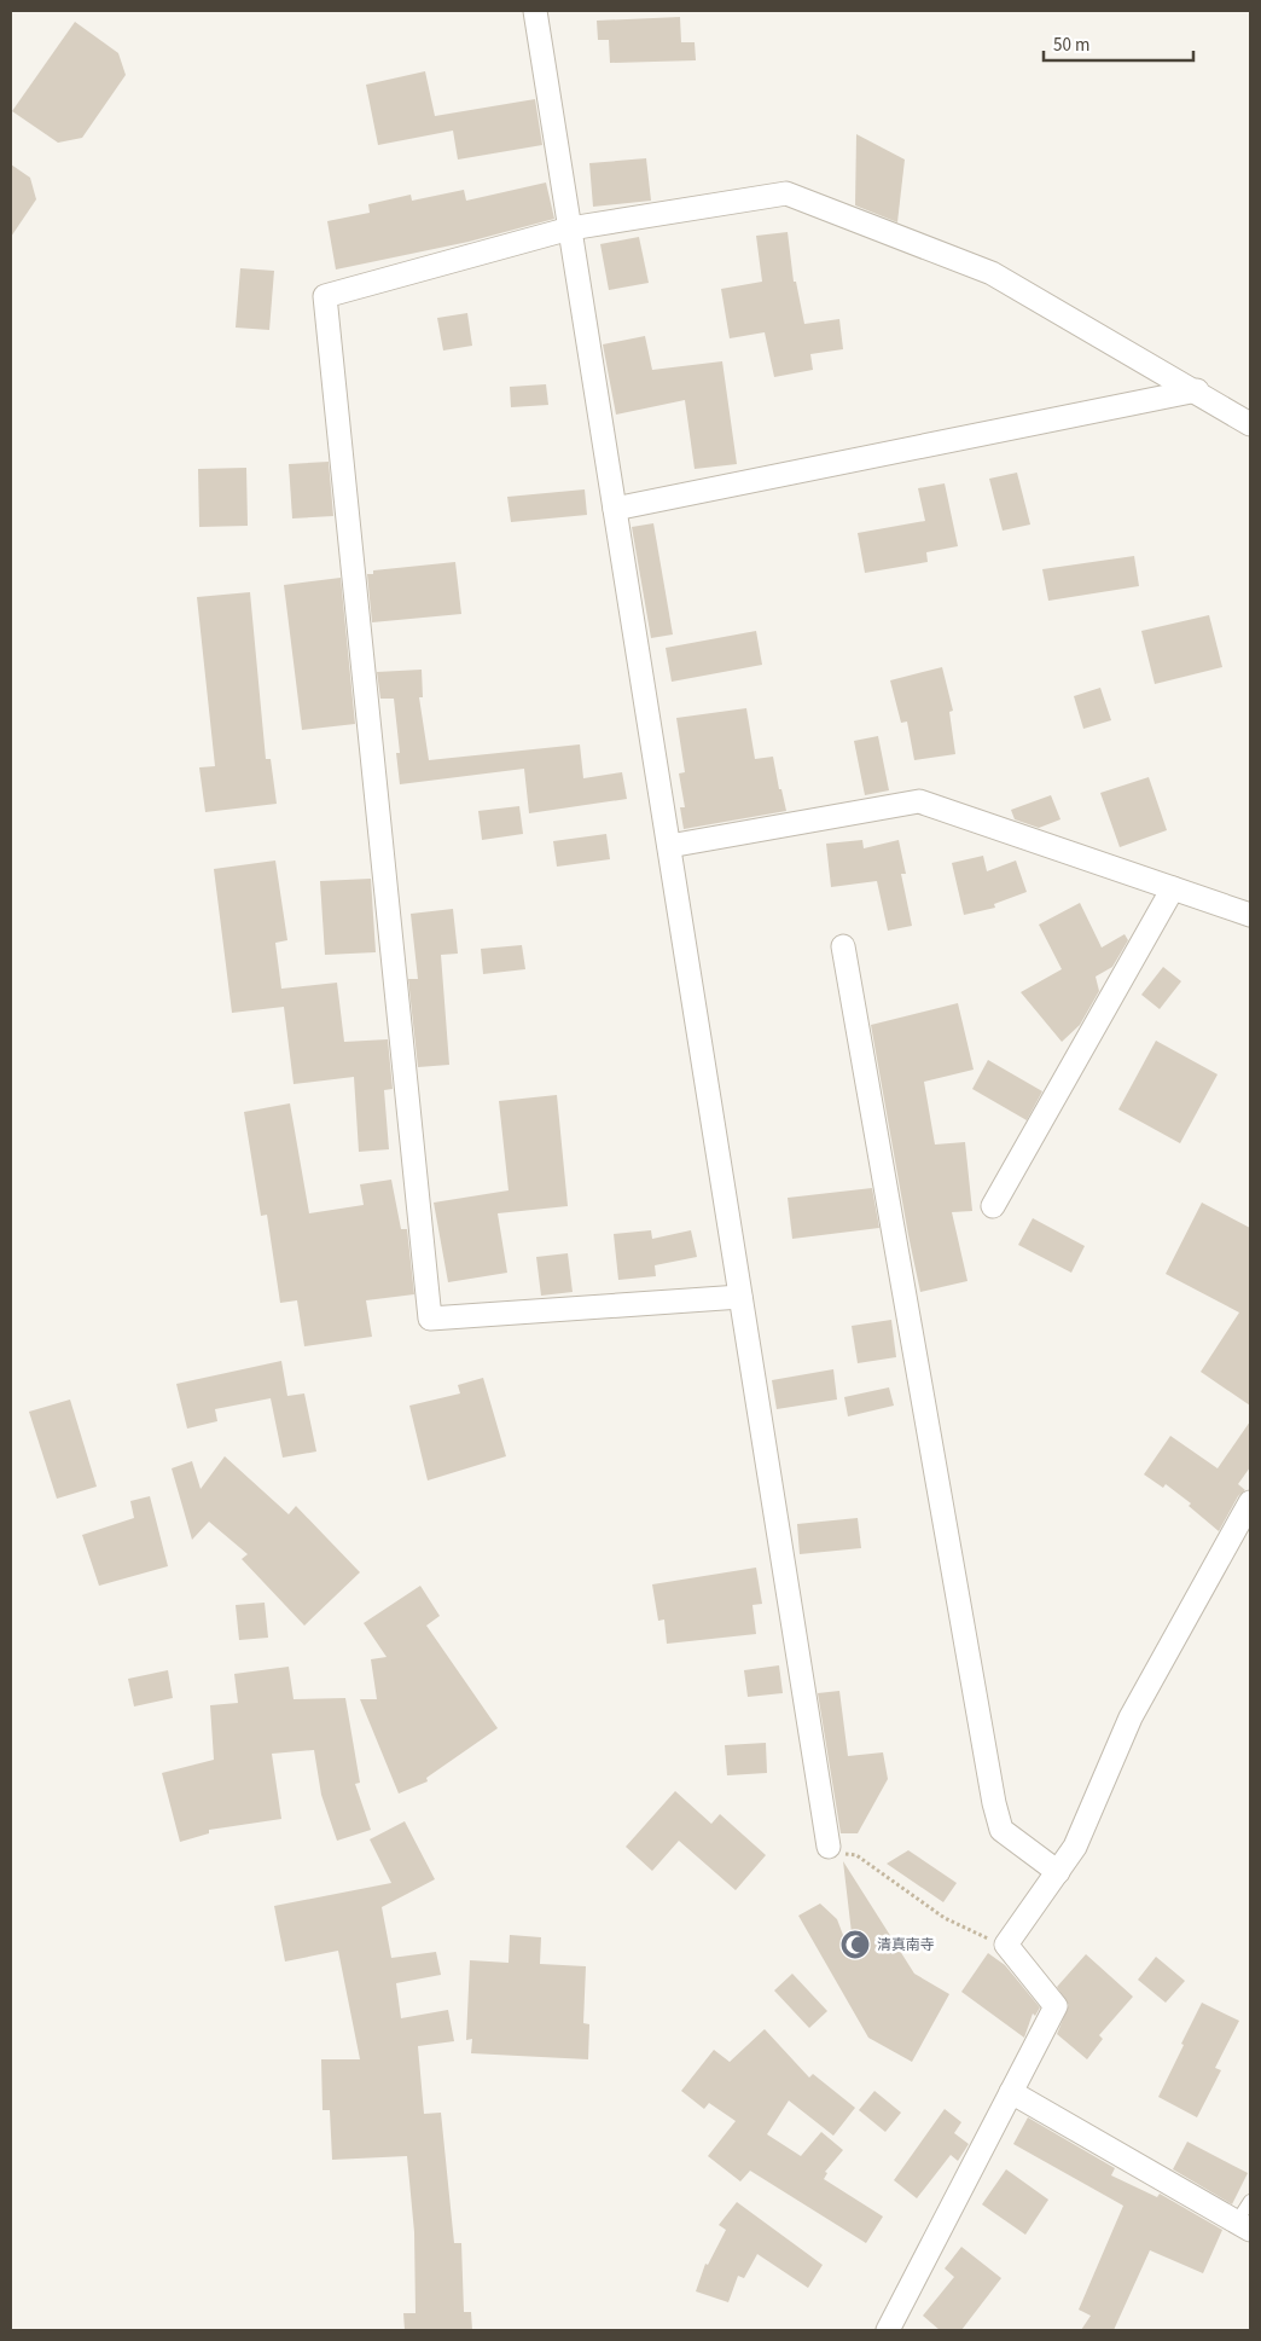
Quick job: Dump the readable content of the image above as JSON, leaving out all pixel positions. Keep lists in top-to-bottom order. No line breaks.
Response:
{"places":{"mosque":["清真南寺"]},"scale_bar":"50 m"}
